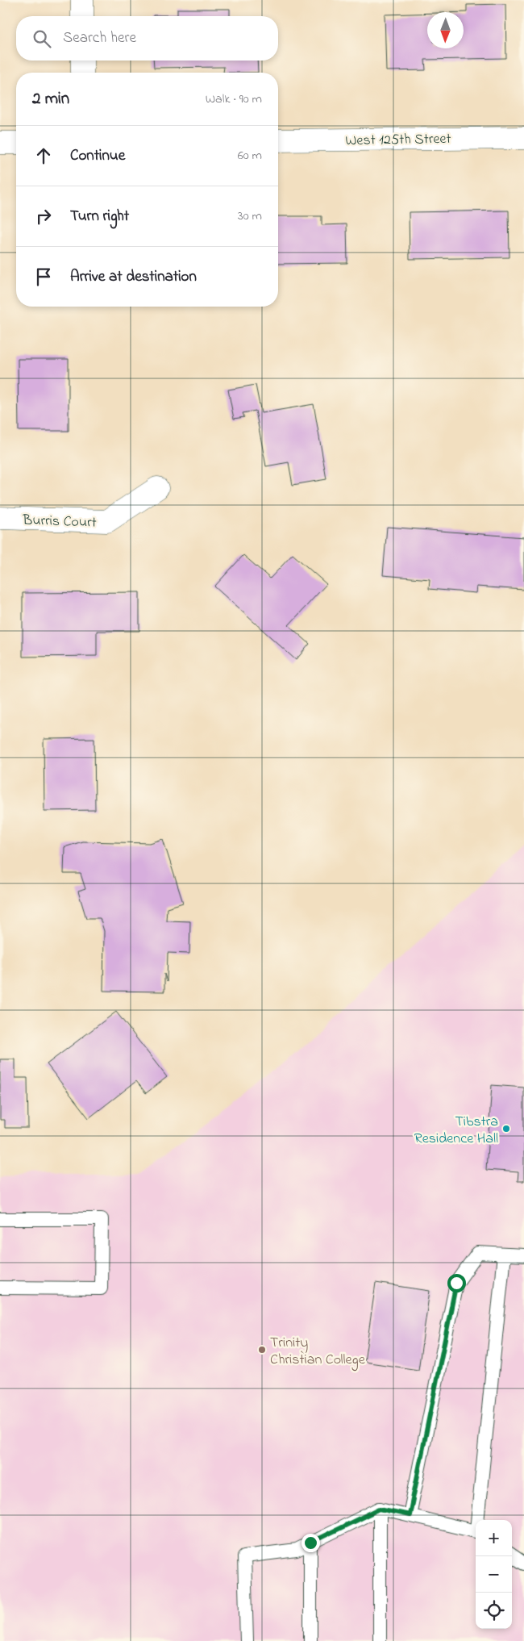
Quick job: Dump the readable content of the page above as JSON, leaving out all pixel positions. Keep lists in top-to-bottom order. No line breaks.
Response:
{"streets":{"street":["West 125th Street","Burris Court"]},"places":["Tibstra Residence Hall","Trinity Christian College"],"north":"bottom","page":{"search":"Search here","heading":["2 min","Walk · 90 m"],"list":[["Continue","60 m"],["Turn right","30 m"],"Arrive at destination"],"map_buttons":["+","−"]}}
